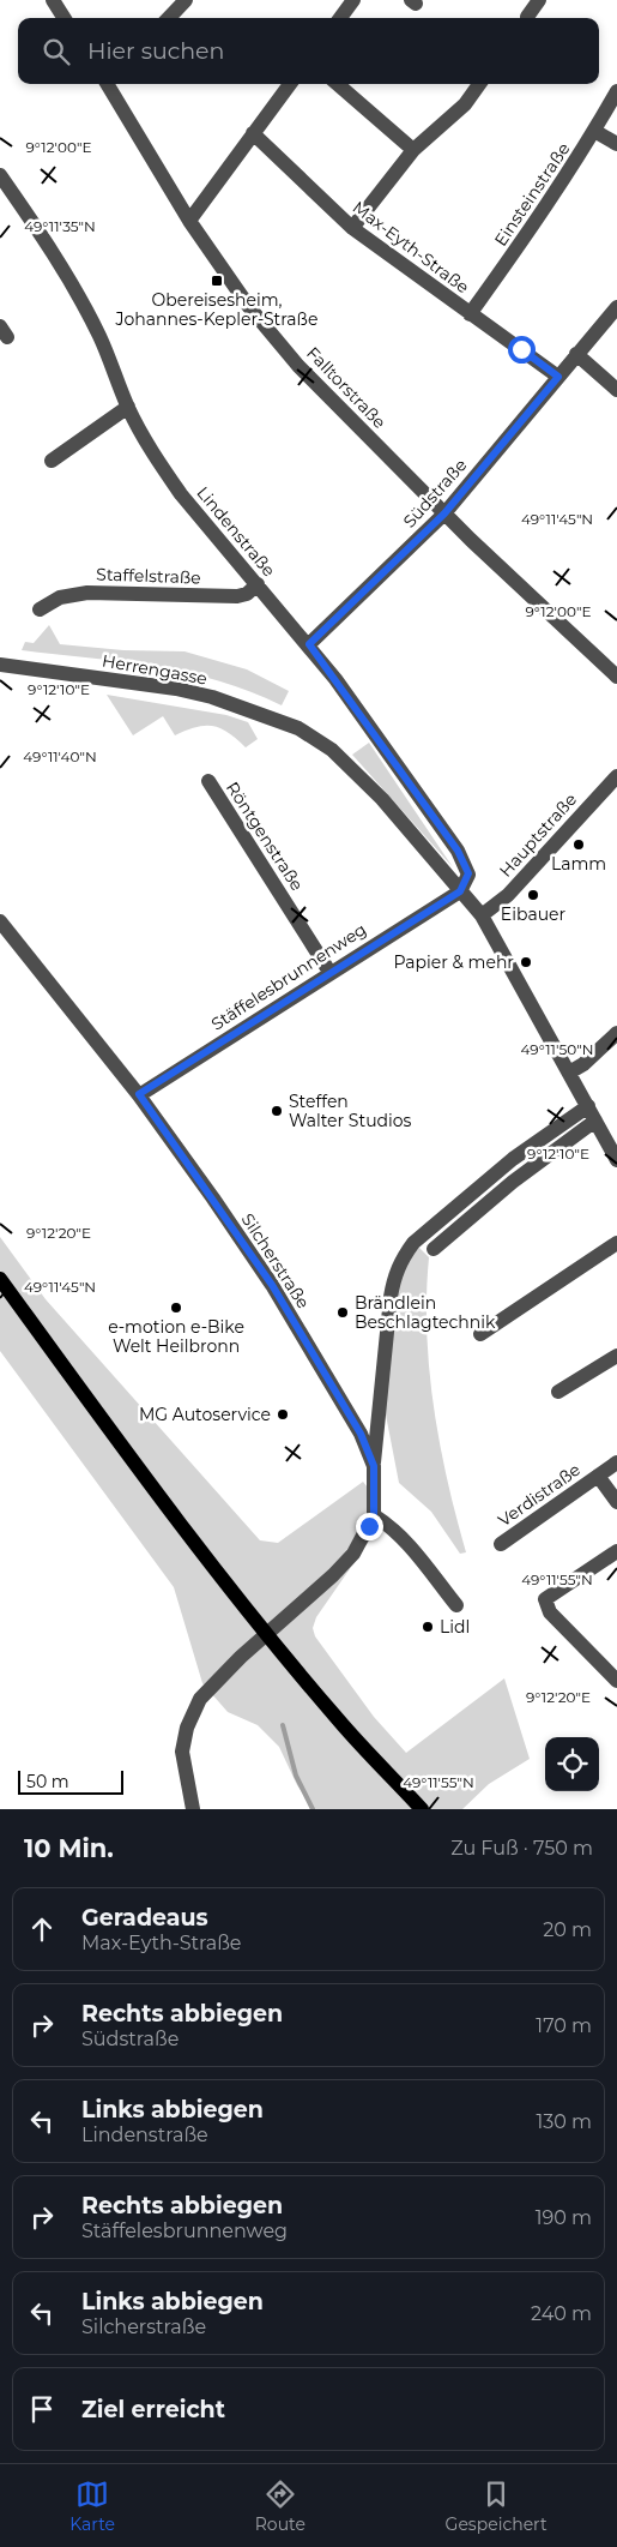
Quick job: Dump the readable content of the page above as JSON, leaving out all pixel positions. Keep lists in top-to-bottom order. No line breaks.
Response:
{"streets":{"street":["Einsteinstraße","Max-Eyth-Straße","Falltorstraße","Südstraße","Lindenstraße","Staffelstraße","Herrengasse","Hauptstraße","Röntgenstraße","Stäffelesbrunnenweg","Silcherstraße","Verdistraße"]},"crossings":[["Einsteinstraße","Max-Eyth-Straße"],["Max-Eyth-Straße","Südstraße"],["Falltorstraße","Südstraße"],["Südstraße","Lindenstraße"],["Lindenstraße","Staffelstraße"],["Lindenstraße","Herrengasse"],["Lindenstraße","Stäffelesbrunnenweg"],["Herrengasse","Hauptstraße"],["Herrengasse","Stäffelesbrunnenweg"],["Röntgenstraße","Stäffelesbrunnenweg"],["Stäffelesbrunnenweg","Silcherstraße"]],"places":{"transit":["Obereisesheim, Johannes-Kepler-Straße"],"other":["Lamm","Eibauer","Papier & mehr","Steffen Walter Studios","e-motion e-Bike Welt Heilbronn","Brändlein Beschlagtechnik","MG Autoservice","Lidl"]},"scale_bar":"50 m","page":{"search":"Hier suchen","scale":"50 m","heading":["10 Min.","Zu Fuß · 750 m"],"list":[["Geradeaus","Max-Eyth-Straße","20 m"],["Rechts abbiegen","Südstraße","170 m"],["Links abbiegen","Lindenstraße","130 m"],["Rechts abbiegen","Stäffelesbrunnenweg","190 m"],["Links abbiegen","Silcherstraße","240 m"],"Ziel erreicht"],"nav":["Karte","Route","Gespeichert"]},"coordinates":["9°12'00\"E","49°11'35\"N","49°11'45\"N","9°12'10\"E","49°11'40\"N","49°11'50\"N","9°12'20\"E","49°11'55\"N"]}
